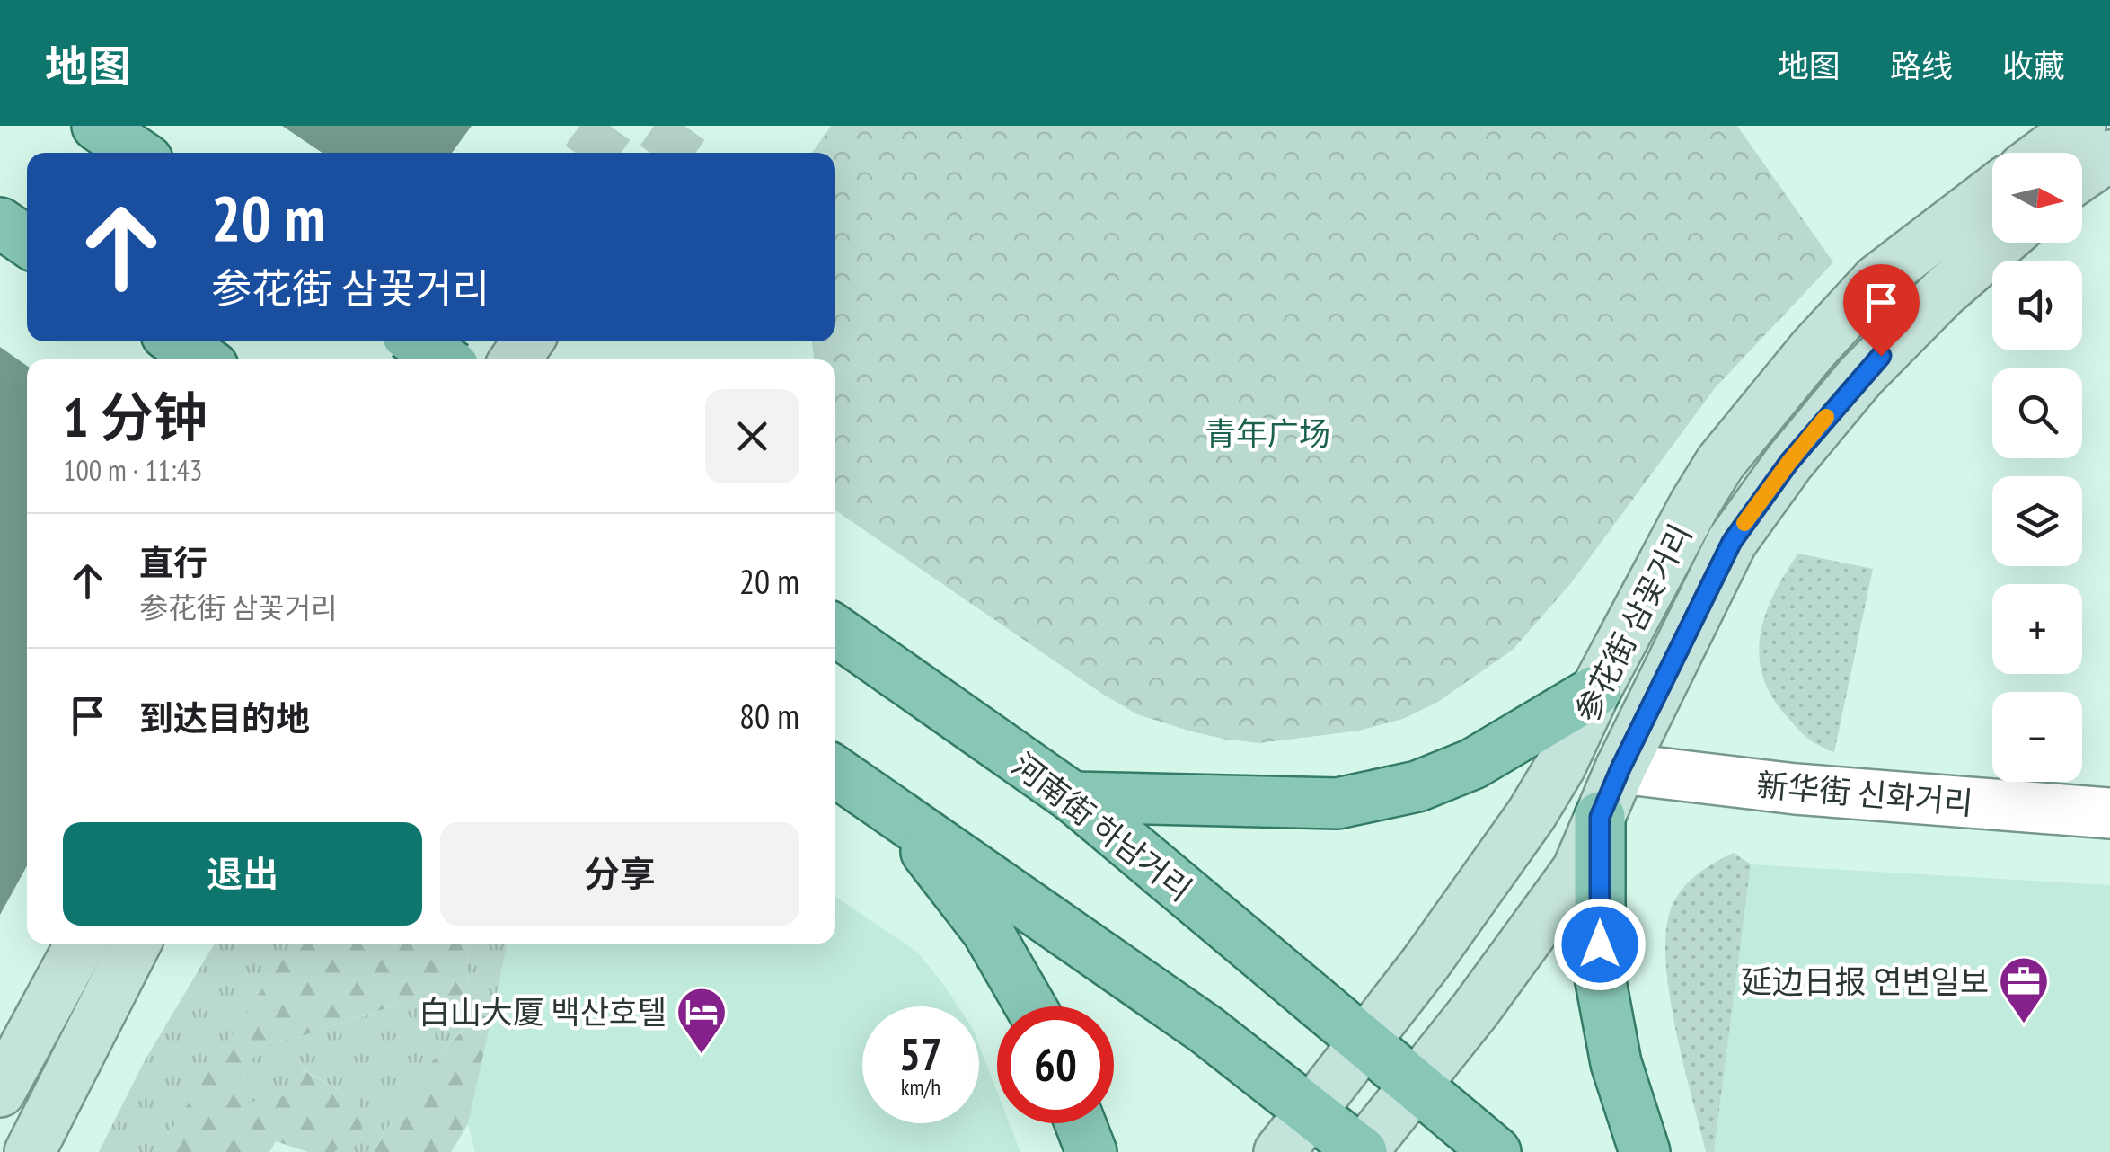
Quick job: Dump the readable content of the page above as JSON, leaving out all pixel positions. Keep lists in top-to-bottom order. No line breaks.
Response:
{"streets":{"main road":["参花街 삼꽃거리","河南街 하남거리"],"street":["新华街 신화거리"]},"crossings":[["参花街 삼꽃거리","新华街 신화거리"],["参花街 삼꽃거리","河南街 하남거리"]],"parks":["青年广场"],"places":{"office":["延边日报 연변일보"],"hotel":["白山大厦 백산호텔"]},"north":"right","page":{"header":"地图","nav":["地图","路线","收藏"],"map_buttons":["+","−"],"turn":["20 m","参花街 삼꽃거리"],"heading":["1 分钟","100 m · 11:43"],"list":[{"name":"直行","note":"参花街 삼꽃거리","value":"20 m"},{"name":"到达目的地","value":"80 m"}],"buttons":["退出","分享"],"speed":"57 km/h","limit":"60"}}
